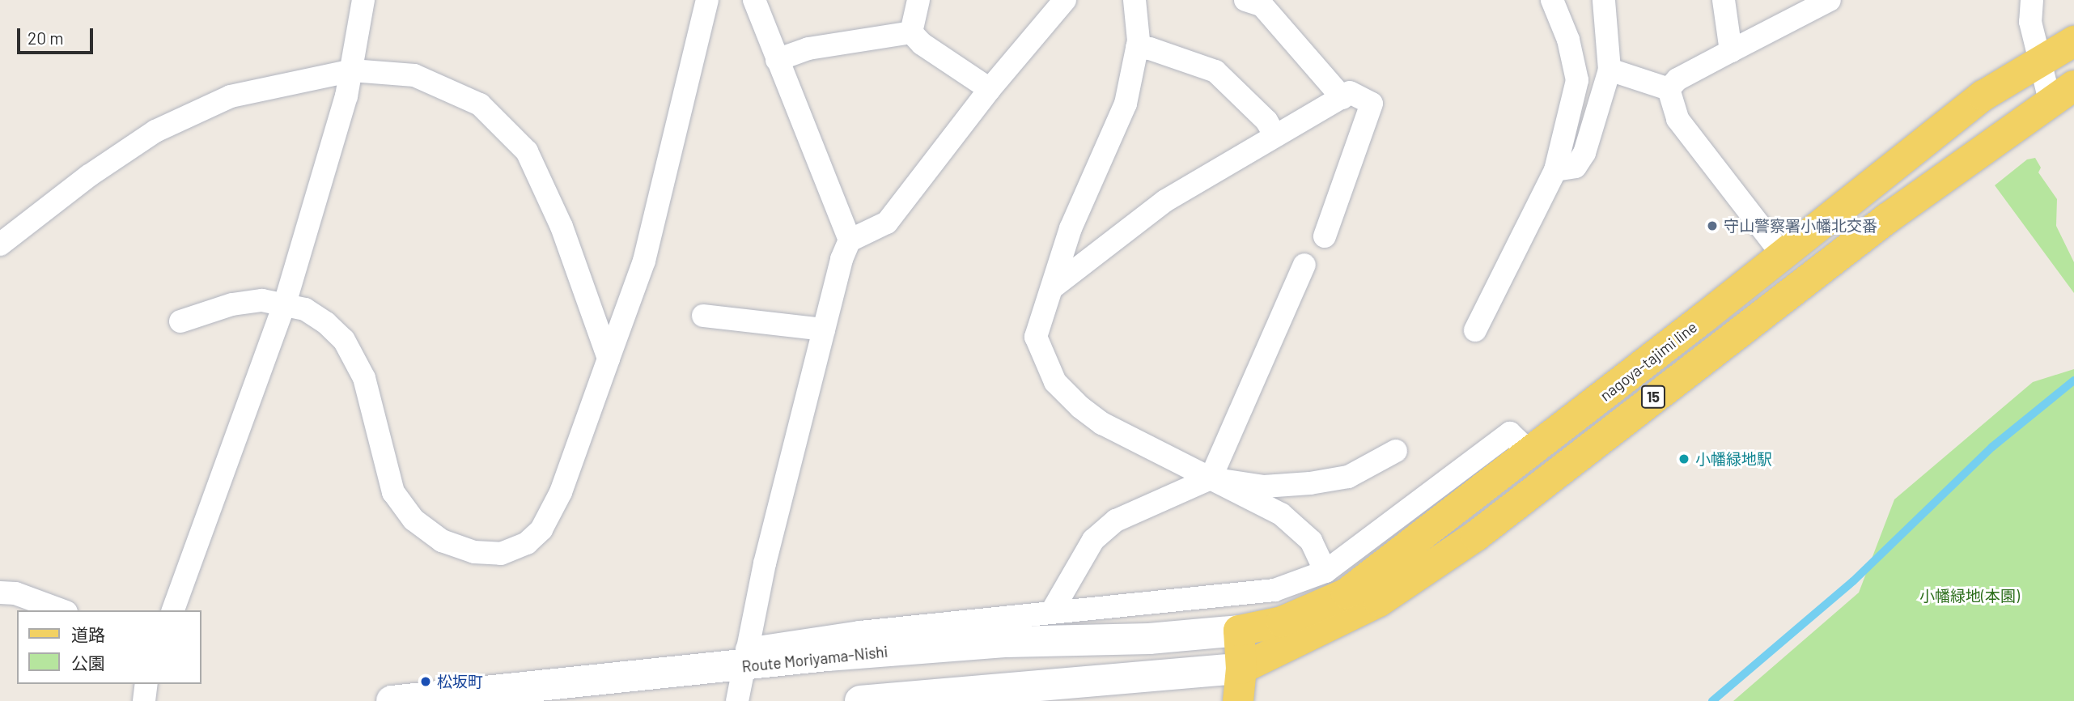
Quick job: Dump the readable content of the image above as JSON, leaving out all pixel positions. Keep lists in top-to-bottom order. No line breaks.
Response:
{"streets":{"main road":["nagoya-tajimi line","15","Route Moriyama-Nishi"]},"crossings":[["nagoya-tajimi line","Route Moriyama-Nishi"]],"parks":["小幡緑地(本園)"],"places":["守山警察署小幡北交番","小幡緑地駅","松坂町"],"legend":["道路","公園"],"scale_bar":"20 m"}
